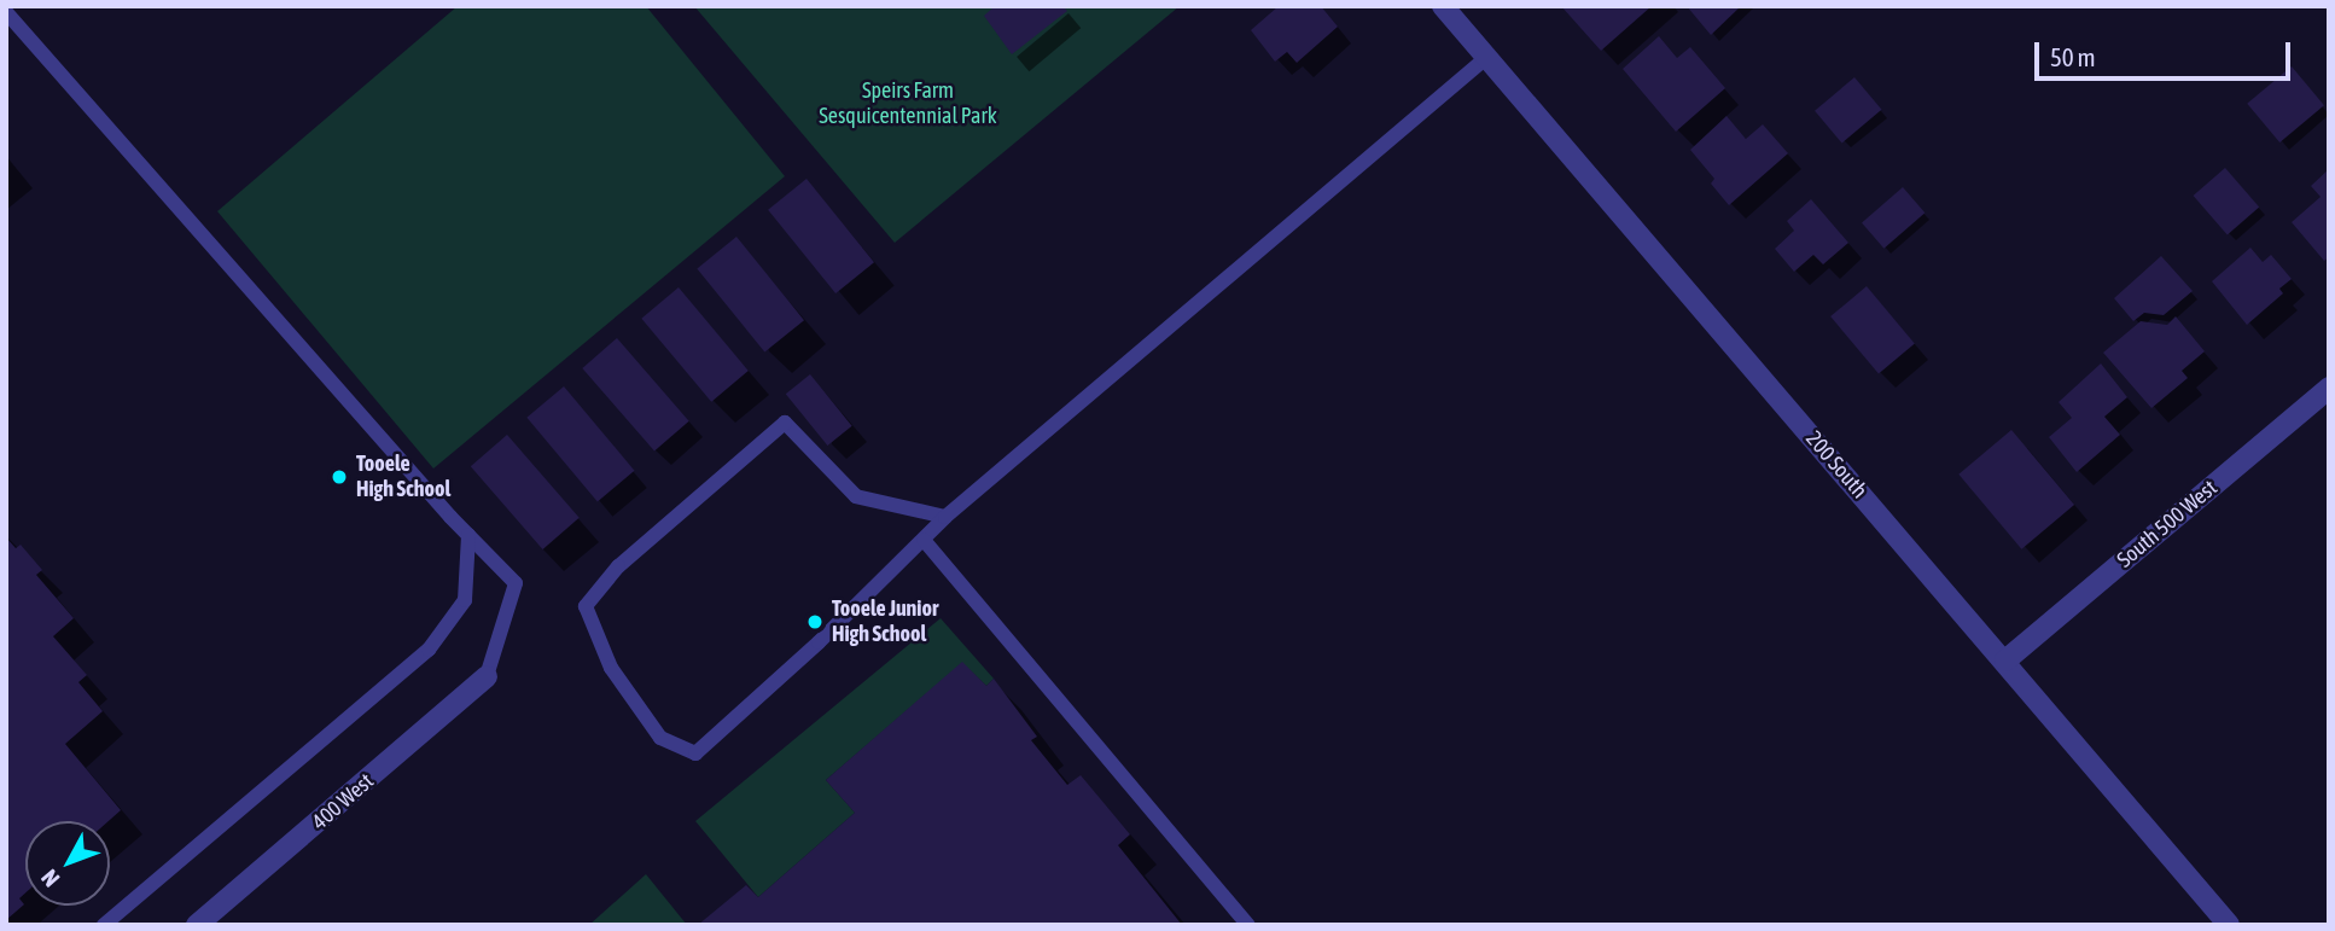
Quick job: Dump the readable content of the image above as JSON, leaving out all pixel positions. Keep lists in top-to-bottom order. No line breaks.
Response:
{"streets":{"street":["200 South","South 500 West","400 West"]},"crossings":[["200 South","South 500 West"]],"parks":["Speirs Farm Sesquicentennial Park"],"places":["Tooele High School","Tooele Junior High School"],"scale_bar":"50 m","north":"bottom left"}
